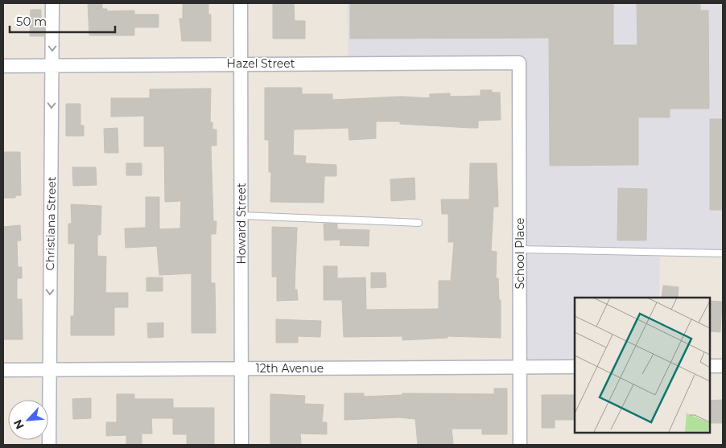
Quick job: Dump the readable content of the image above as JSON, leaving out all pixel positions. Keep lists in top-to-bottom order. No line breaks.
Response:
{"streets":{"street":["Hazel Street","Christiana Street","Howard Street","School Place","12th Avenue"]},"crossings":[["Hazel Street","Christiana Street"],["Hazel Street","Howard Street"],["Hazel Street","School Place"],["Christiana Street","12th Avenue"],["Howard Street","12th Avenue"],["School Place","12th Avenue"]],"one_way":["Christiana Street"],"scale_bar":"50 m","north":"bottom left"}
